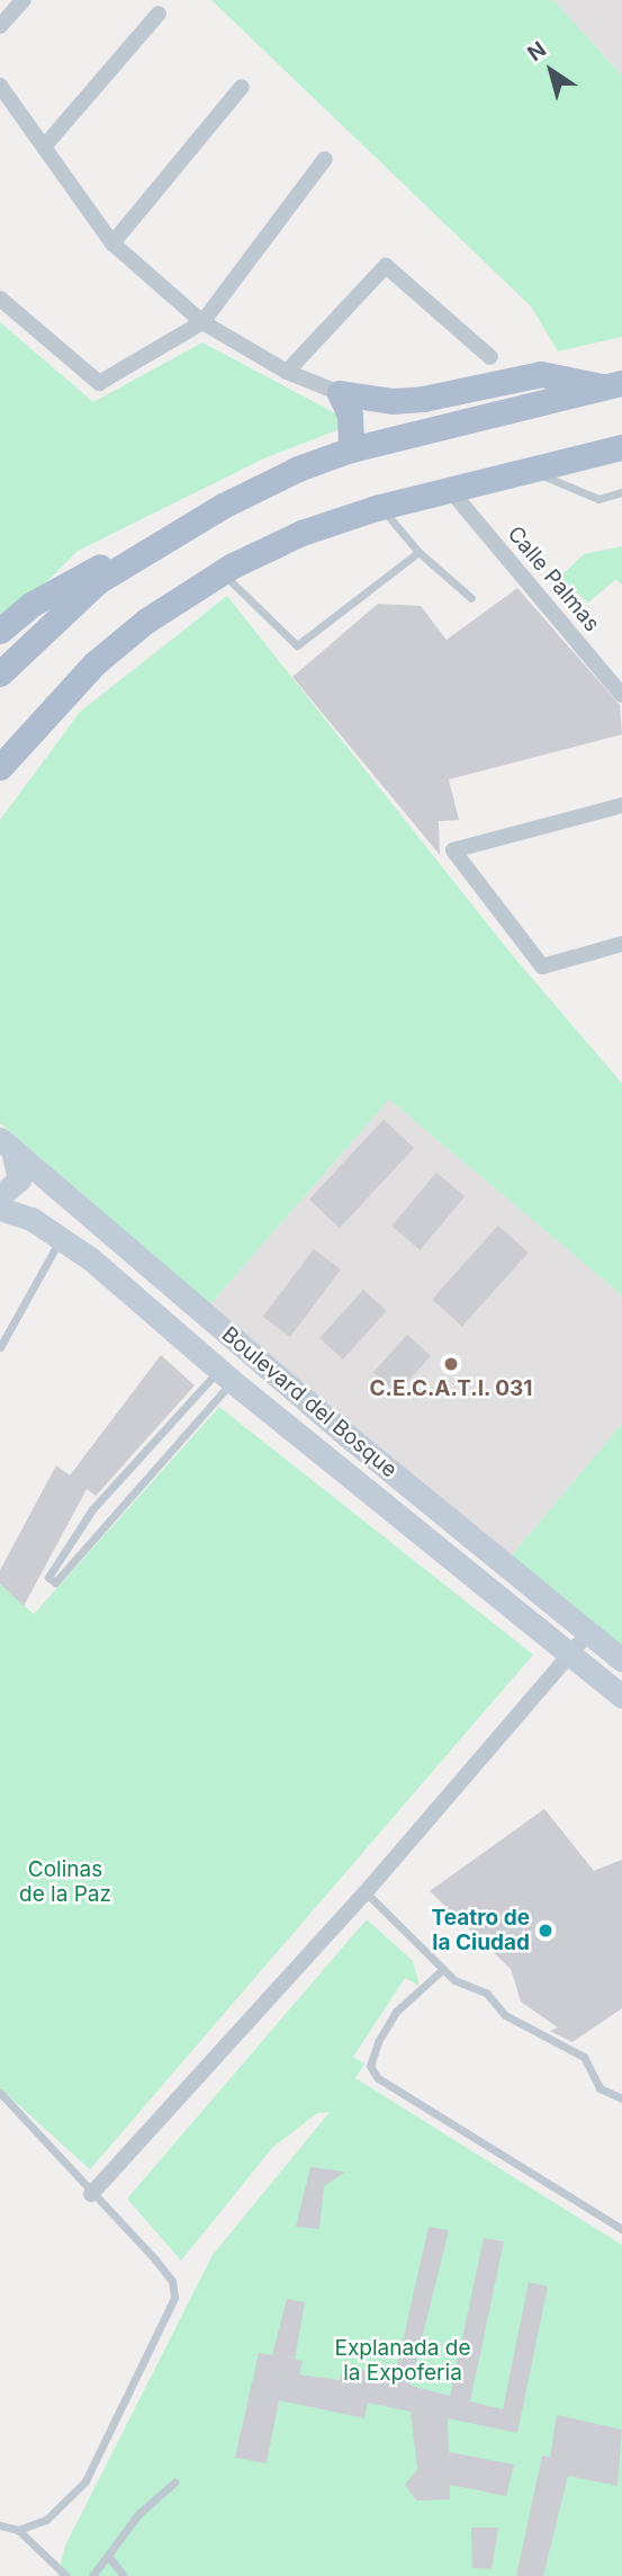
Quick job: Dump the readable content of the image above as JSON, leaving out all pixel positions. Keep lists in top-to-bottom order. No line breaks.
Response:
{"streets":{"main road":["Boulevard del Bosque"],"street":["Calle Palmas"]},"parks":["Colinas de la Paz","Explanada de la Expoferia"],"places":["C.E.C.A.T.I. 031","Teatro de la Ciudad"],"north":"top left"}
